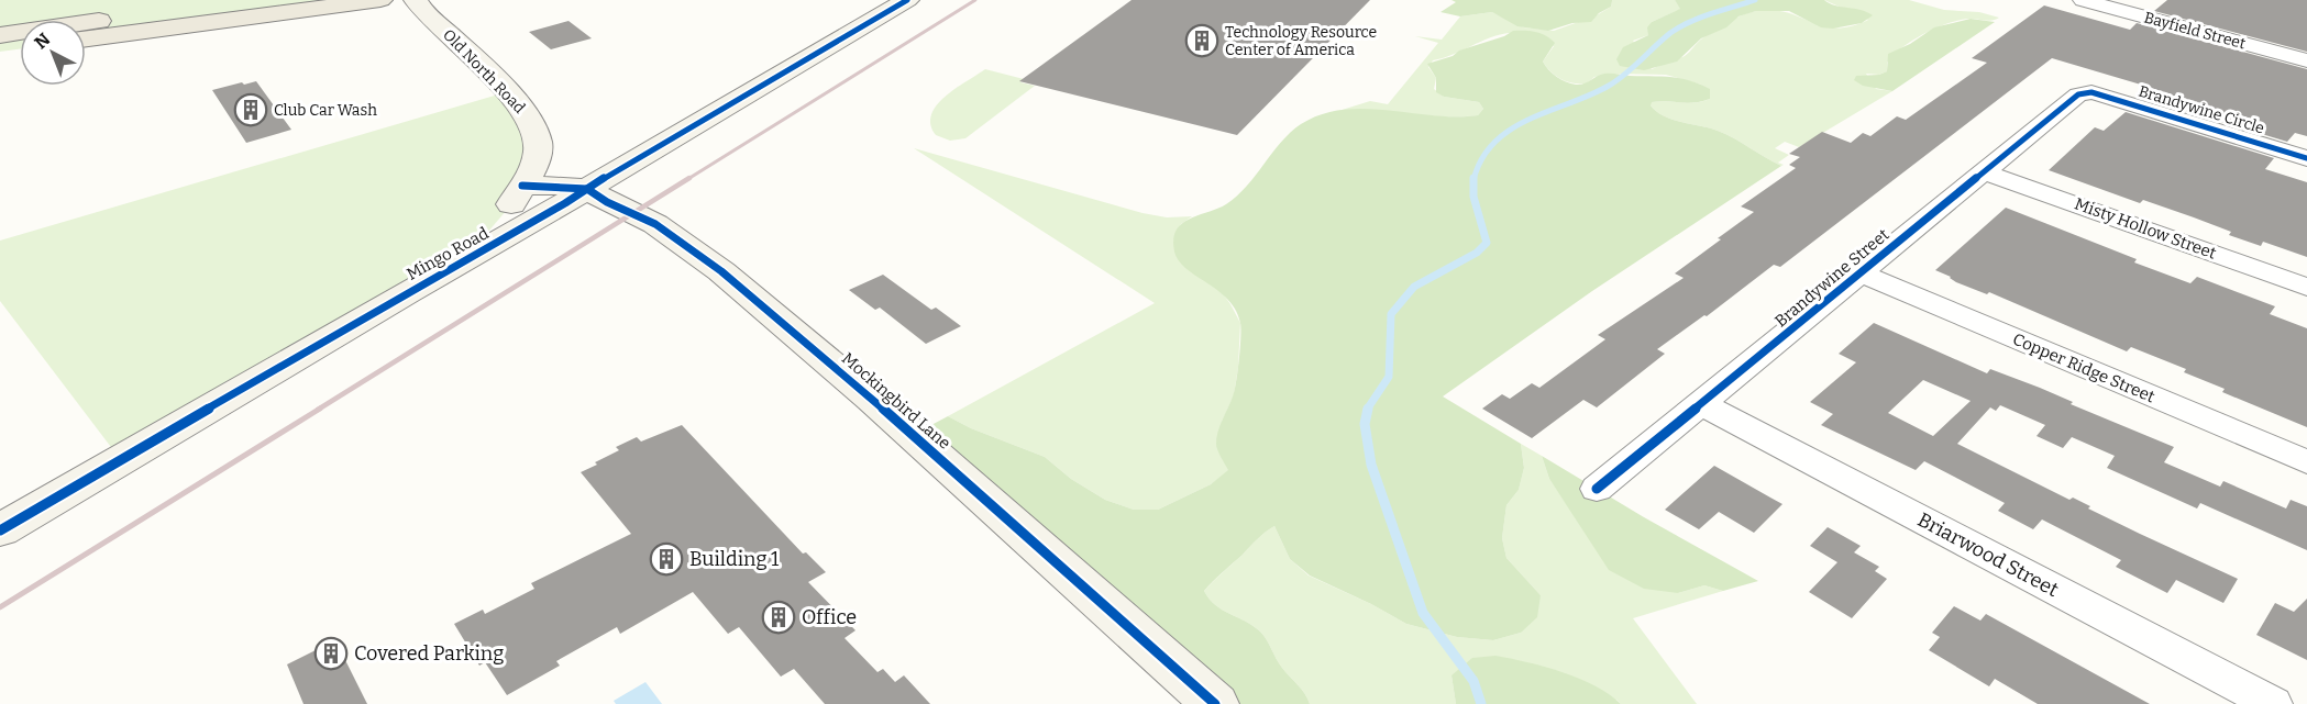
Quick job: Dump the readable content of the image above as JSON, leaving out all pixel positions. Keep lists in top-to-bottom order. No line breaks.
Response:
{"streets":{"street":["Bayfield Street","Old North Road","Brandywine Circle","Misty Hollow Street","Mingo Road","Brandywine Street","Copper Ridge Street","Mockingbird Lane","Briarwood Street"]},"crossings":[["Old North Road","Mingo Road"],["Old North Road","Mockingbird Lane"],["Brandywine Circle","Brandywine Street"],["Misty Hollow Street","Brandywine Street"],["Mingo Road","Mockingbird Lane"],["Brandywine Street","Copper Ridge Street"],["Brandywine Street","Briarwood Street"]],"places":{"building":["Technology Resource Center of America","Club Car Wash","Building 1","Office","Covered Parking"]},"north":"top left"}
